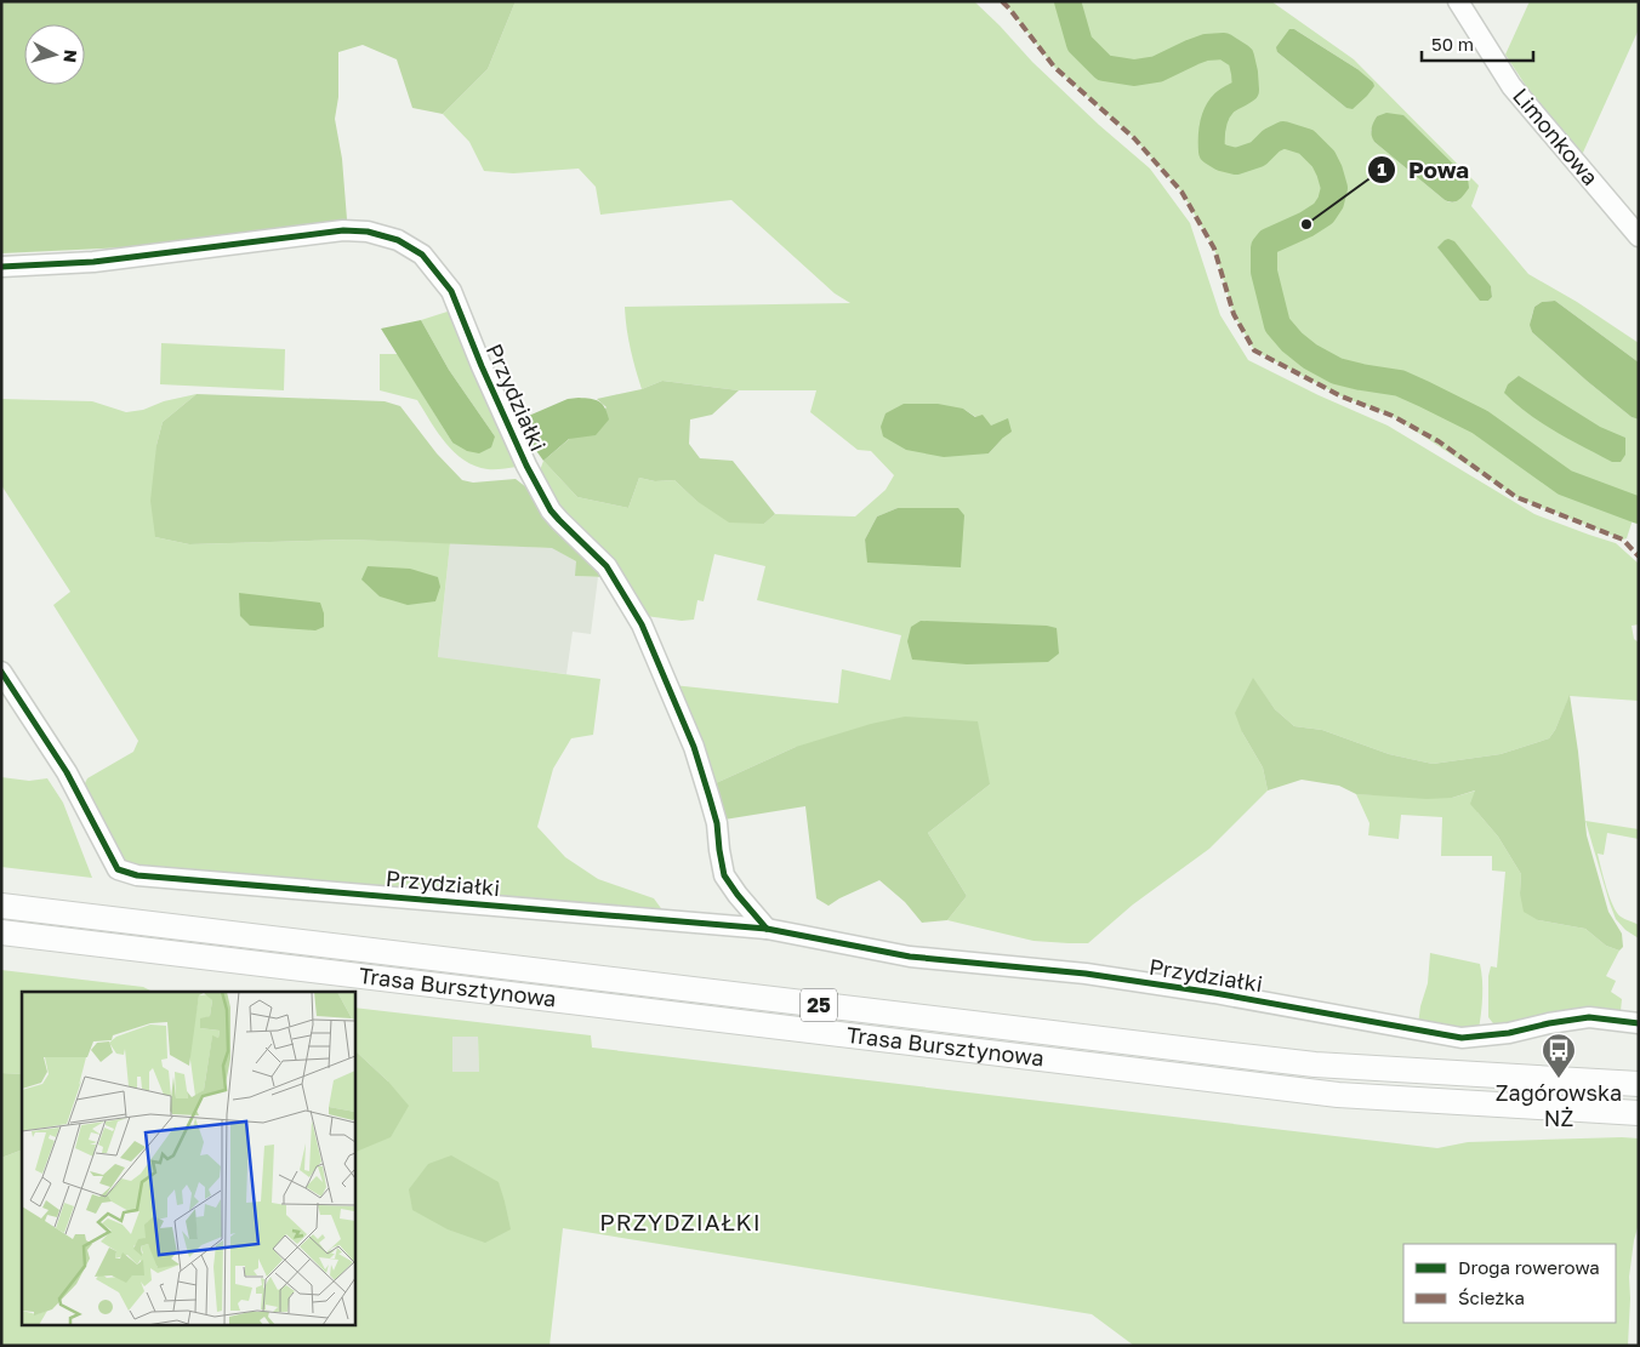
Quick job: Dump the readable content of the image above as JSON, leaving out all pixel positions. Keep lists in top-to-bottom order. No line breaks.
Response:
{"streets":{"main road":["Trasa Bursztynowa","25"],"street":["Limonkowa","Przydziałki"]},"districts":["PRZYDZIAŁKI"],"places":{"other":["Powa"],"bus stop":["Zagórowska NŻ"]},"legend":["Droga rowerowa","Ścieżka"],"scale_bar":"50 m","north":"right"}
